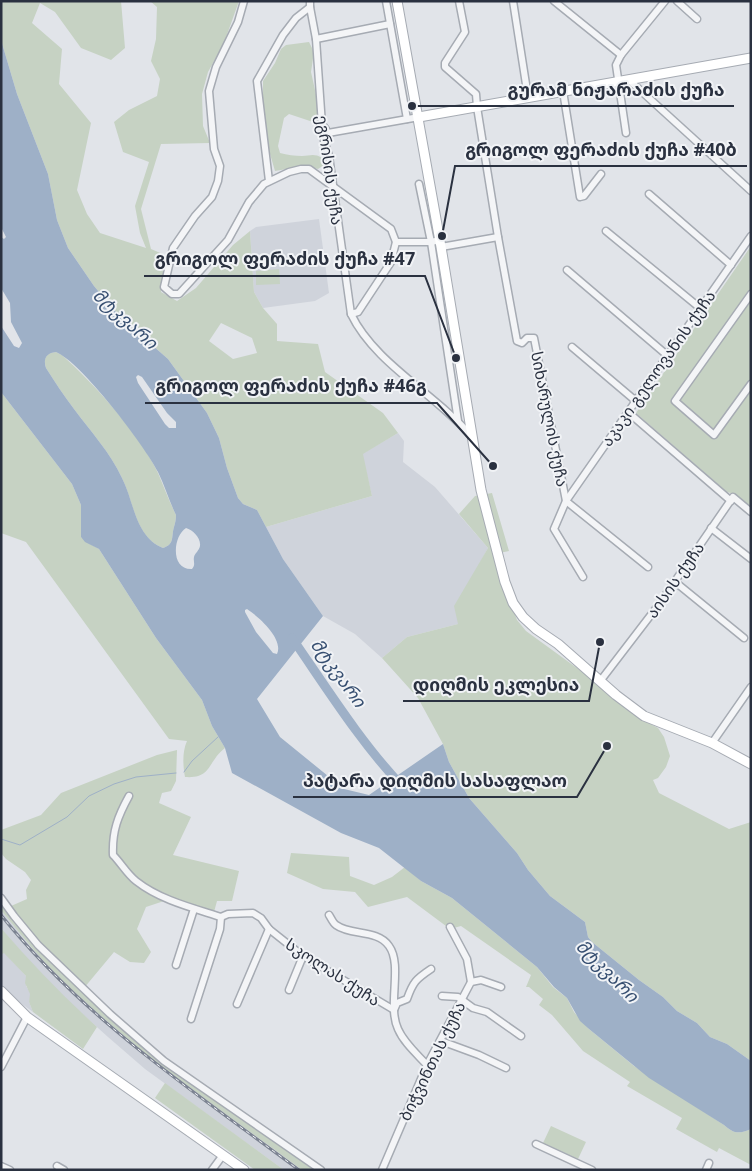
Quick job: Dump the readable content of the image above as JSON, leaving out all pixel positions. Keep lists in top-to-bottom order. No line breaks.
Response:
{"streets":{"street":["ეგრისის ქუჩა","აკაკი გელოვანის ქუჩა","სიხარულის ქუჩა","აისის ქუჩა","სკოლას ქუჩა","ბიჭვინთას ქუჩა"]},"crossings":[["აკაკი გელოვანის ქუჩა","სიხარულის ქუჩა"]],"water":["მტკვარი"],"places":["გურამ ნიჟარაძის ქუჩა","გრიგოლ ფერაძის ქუჩა #40ბ","გრიგოლ ფერაძის ქუჩა #47","გრიგოლ ფერაძის ქუჩა #46გ","დიღმის ეკლესია","პატარა დიღმის სასაფლაო"]}
